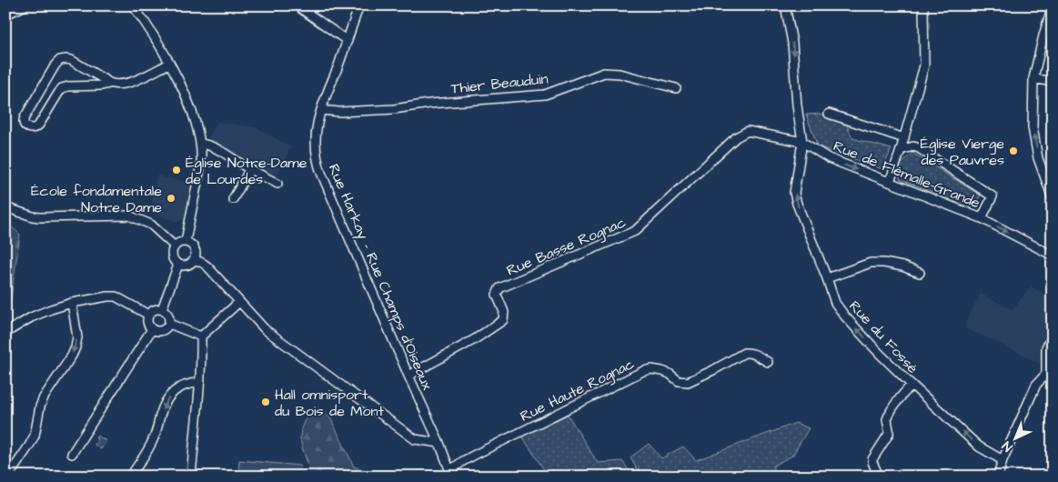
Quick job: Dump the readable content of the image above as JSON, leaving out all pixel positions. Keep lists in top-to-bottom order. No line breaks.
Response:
{"streets":{"street":["Thier Beauduin","Rue de Flémalle-Grande","Rue Basse Rognac","Rue Harkay - Rue Champs d'Oiseaux","Rue du Fossé","Rue Haute Rognac"]},"crossings":[["Thier Beauduin","Rue Harkay - Rue Champs d'Oiseaux"],["Rue de Flémalle-Grande","Rue Basse Rognac"],["Rue de Flémalle-Grande","Rue du Fossé"],["Rue Basse Rognac","Rue Harkay - Rue Champs d'Oiseaux"],["Rue Basse Rognac","Rue du Fossé"],["Rue Harkay - Rue Champs d'Oiseaux","Rue Haute Rognac"]],"one_way":["Rue du Fossé"],"places":["Église Vierge des Pauvres","Église Notre-Dame de Lourdes","École fondamentale Notre Dame","Hall omnisport du Bois de Mont"],"north":"bottom left"}
